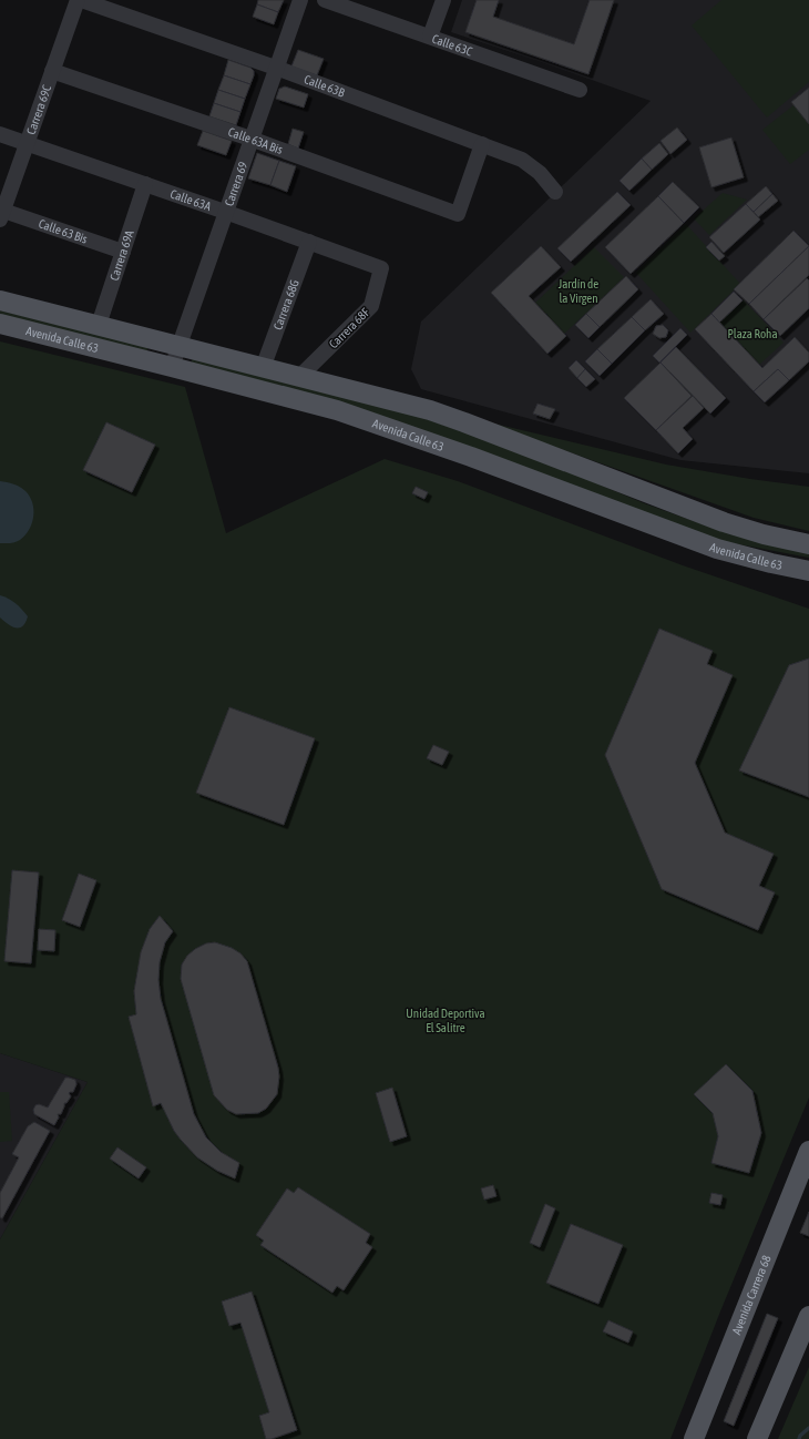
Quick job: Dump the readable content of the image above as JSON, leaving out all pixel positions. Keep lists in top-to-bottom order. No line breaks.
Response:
{"streets":{"main road":["Avenida Calle 63","Avenida Carrera 68"],"street":["Calle 63C","Calle 63B","Carrera 69C","Calle 63A Bis","Carrera 69","Calle 63A","Calle 63 Bis","Carrera 69A","Carrera 68G","Carrera 68F"]},"crossings":[["Calle 63B","Carrera 69C"],["Calle 63B","Calle 63A Bis"],["Calle 63B","Carrera 69"],["Carrera 69C","Calle 63A Bis"],["Carrera 69C","Calle 63A"],["Carrera 69C","Calle 63 Bis"],["Calle 63A Bis","Carrera 69"],["Carrera 69","Calle 63A"],["Carrera 69","Avenida Calle 63"],["Calle 63A","Carrera 69A"],["Calle 63A","Carrera 68G"],["Calle 63A","Carrera 68F"],["Calle 63 Bis","Carrera 69A"],["Carrera 69A","Avenida Calle 63"],["Carrera 68G","Avenida Calle 63"],["Carrera 68F","Avenida Calle 63"]],"parks":["Jardín de la Virgen","Plaza Roha","Unidad Deportiva El Salitre"]}
